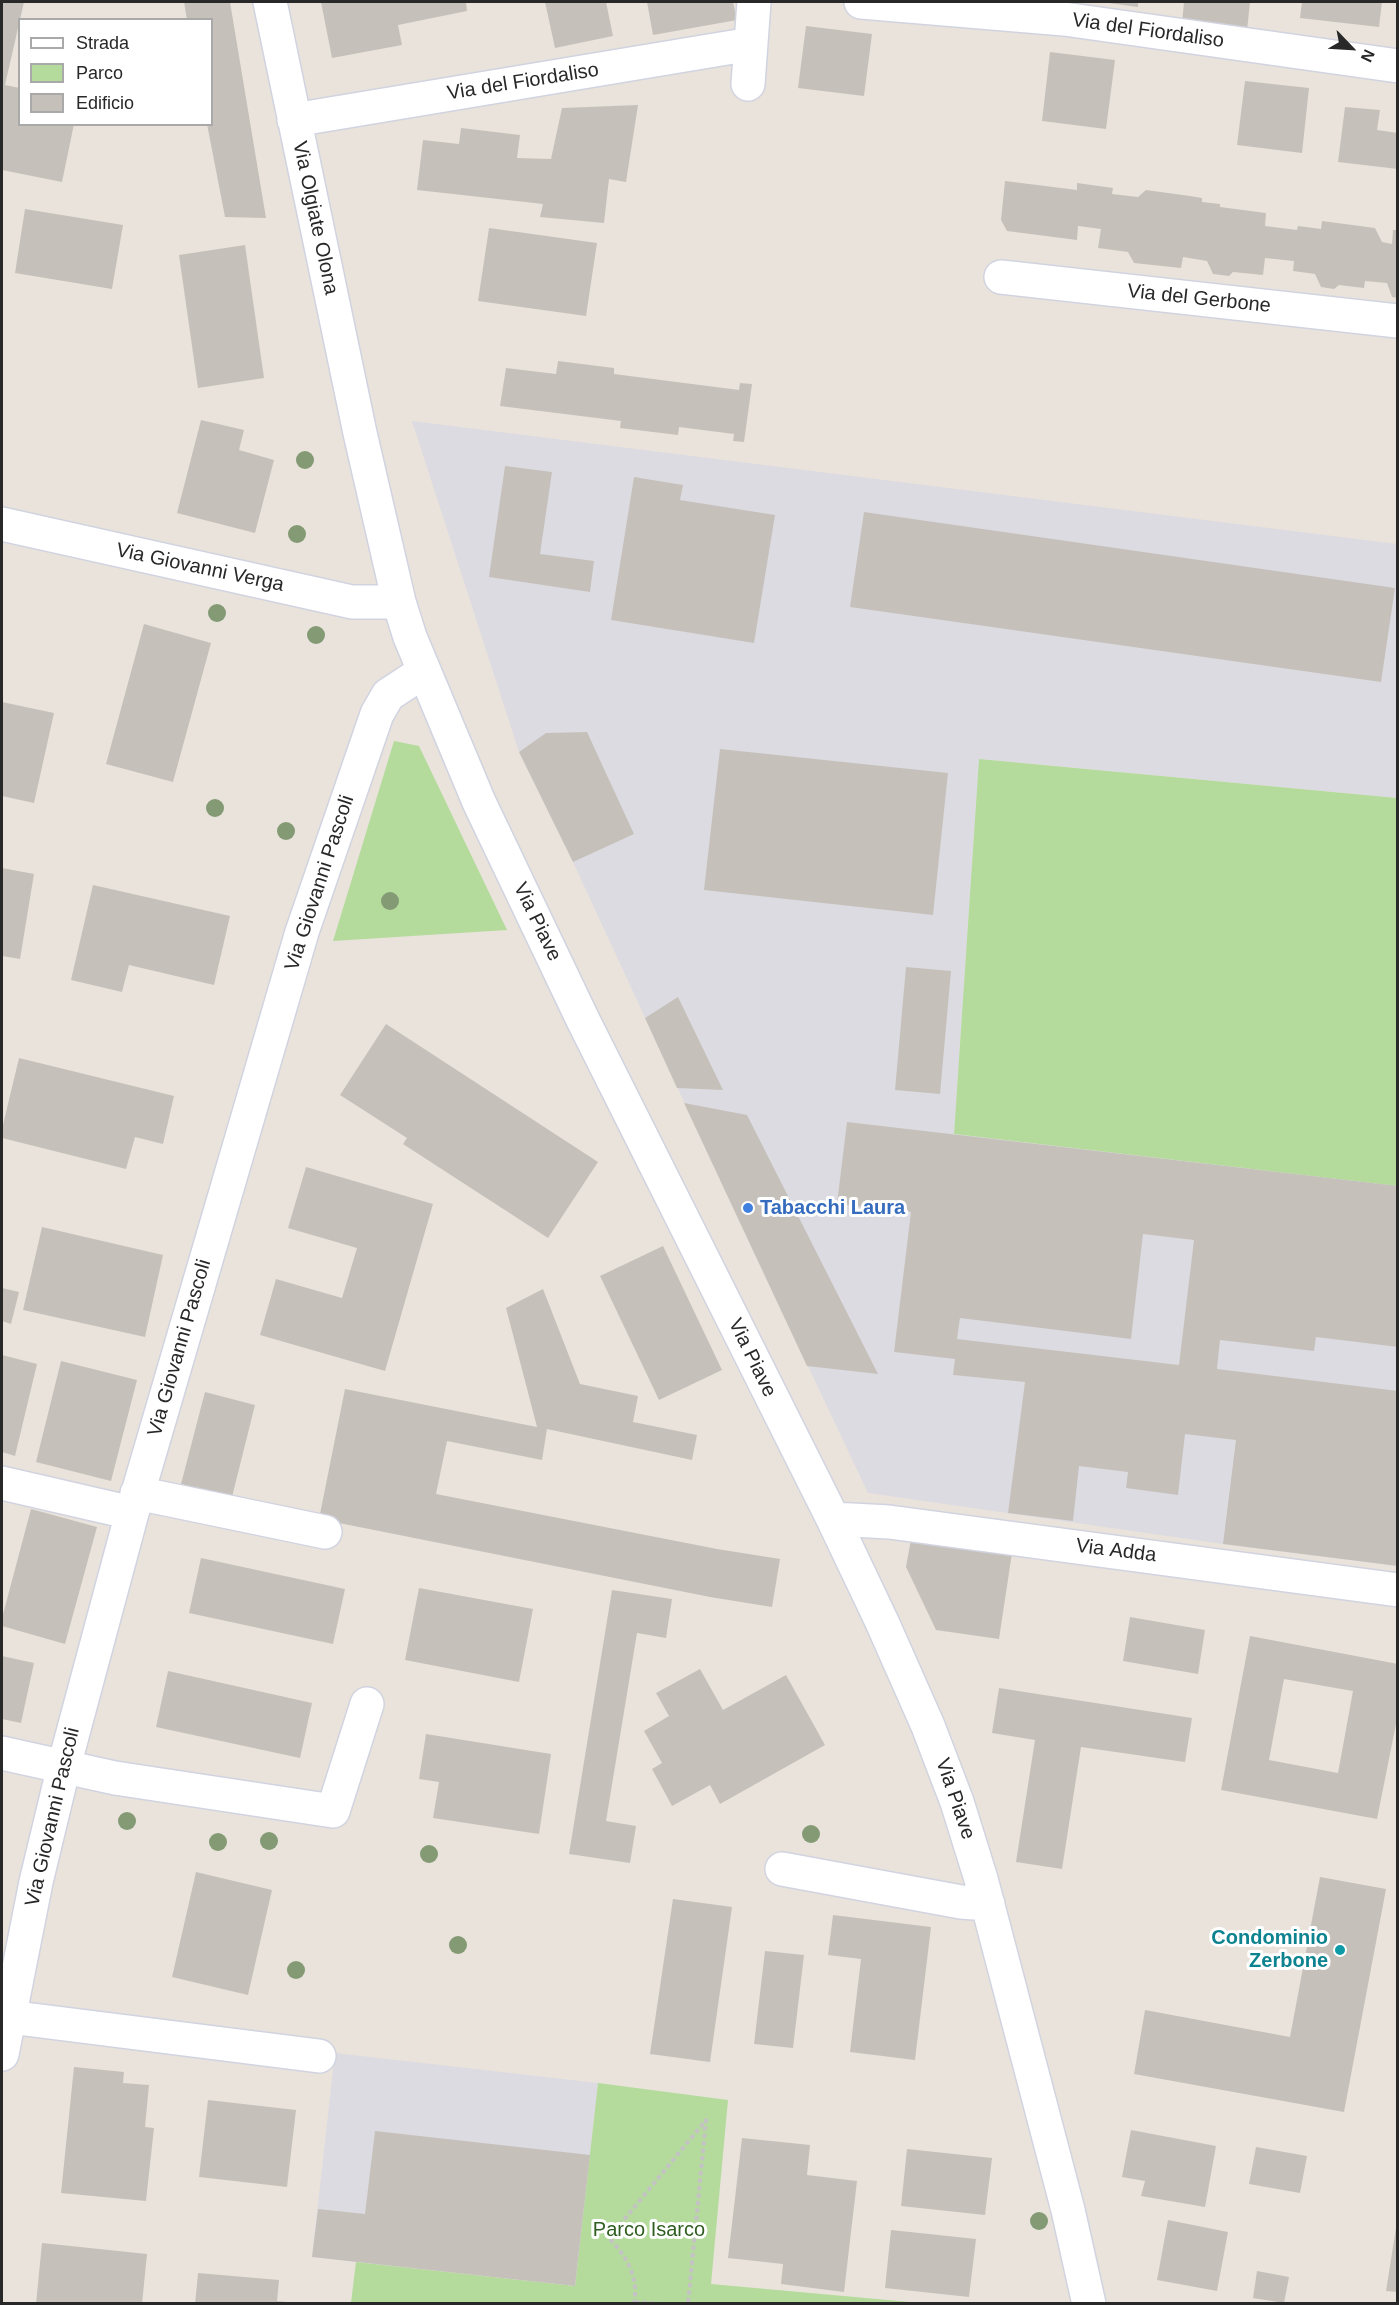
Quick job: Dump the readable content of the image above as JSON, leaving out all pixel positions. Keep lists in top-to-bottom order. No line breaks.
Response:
{"streets":{"street":["Via del Fiordaliso","Via Olgiate Olona","Via del Gerbone","Via Giovanni Verga","Via Giovanni Pascoli","Via Piave","Via Adda"]},"crossings":[["Via del Fiordaliso","Via Olgiate Olona"],["Via Olgiate Olona","Via Piave"],["Via Giovanni Verga","Via Piave"],["Via Giovanni Pascoli","Via Piave"],["Via Piave","Via Adda"]],"parks":["Parco Isarco"],"places":["Tabacchi Laura","Condominio Zerbone"],"legend":["Strada","Parco","Edificio"],"north":"bottom right"}
